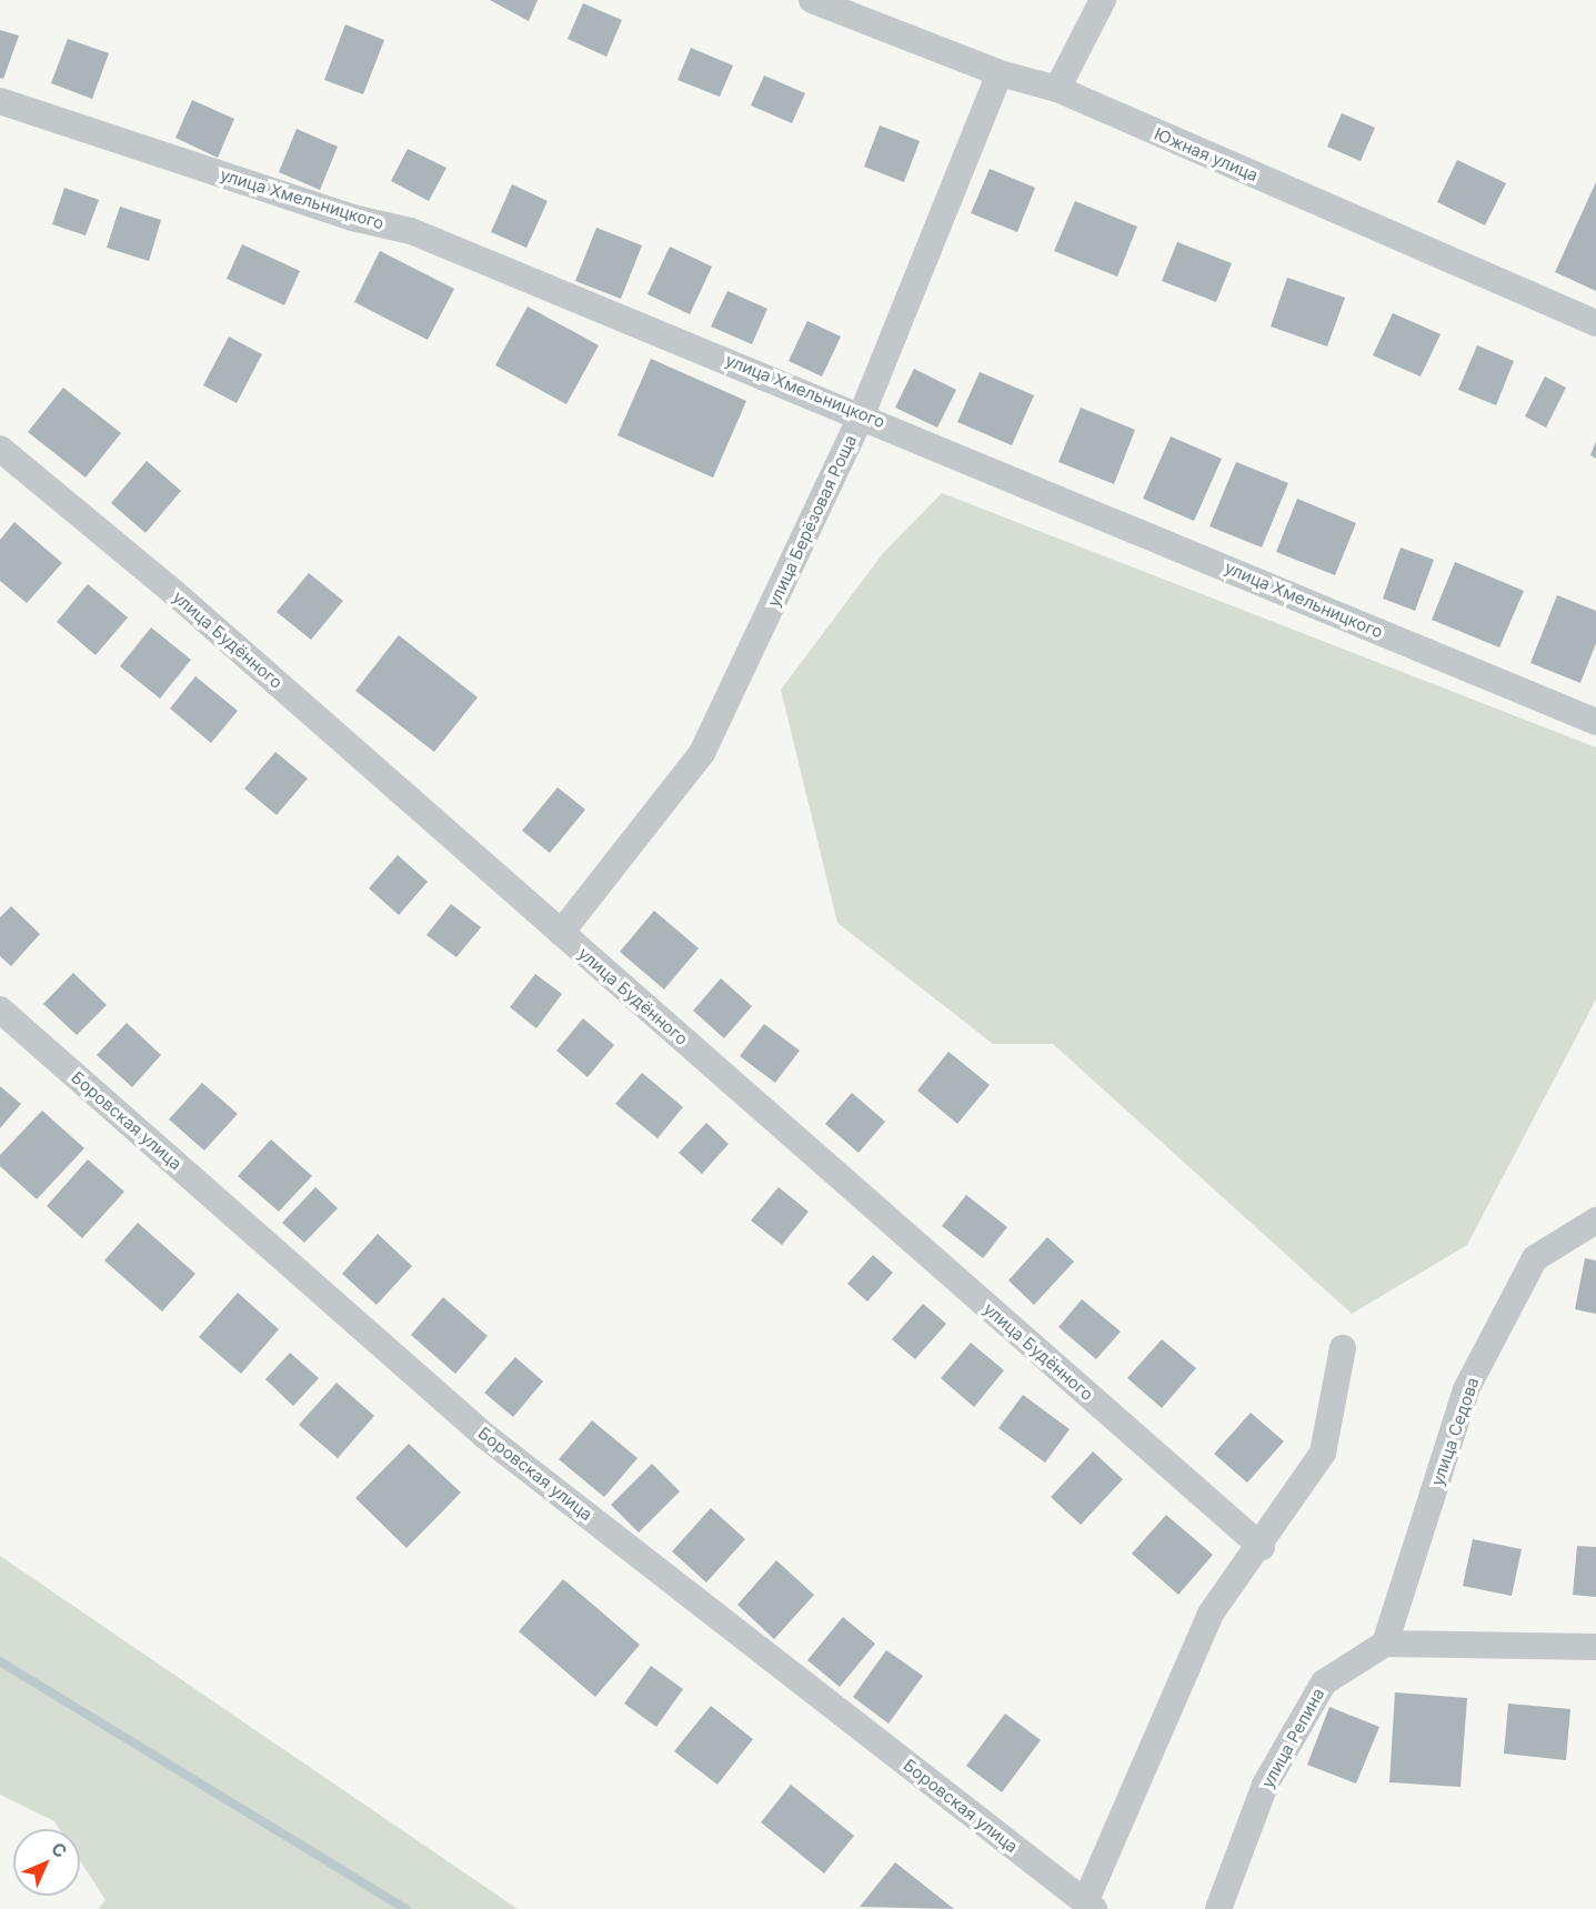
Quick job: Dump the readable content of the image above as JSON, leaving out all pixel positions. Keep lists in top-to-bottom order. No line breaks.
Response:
{"streets":{"street":["Южная улица","улица Хмельницкого","улица Берёзовая Роща","улица Будённого","Боровская улица","улица Седова","улица Репина"]},"crossings":[["Южная улица","улица Берёзовая Роща"],["улица Хмельницкого","улица Берёзовая Роща"],["улица Берёзовая Роща","улица Будённого"],["улица Седова","улица Репина"]],"north":"top right"}
